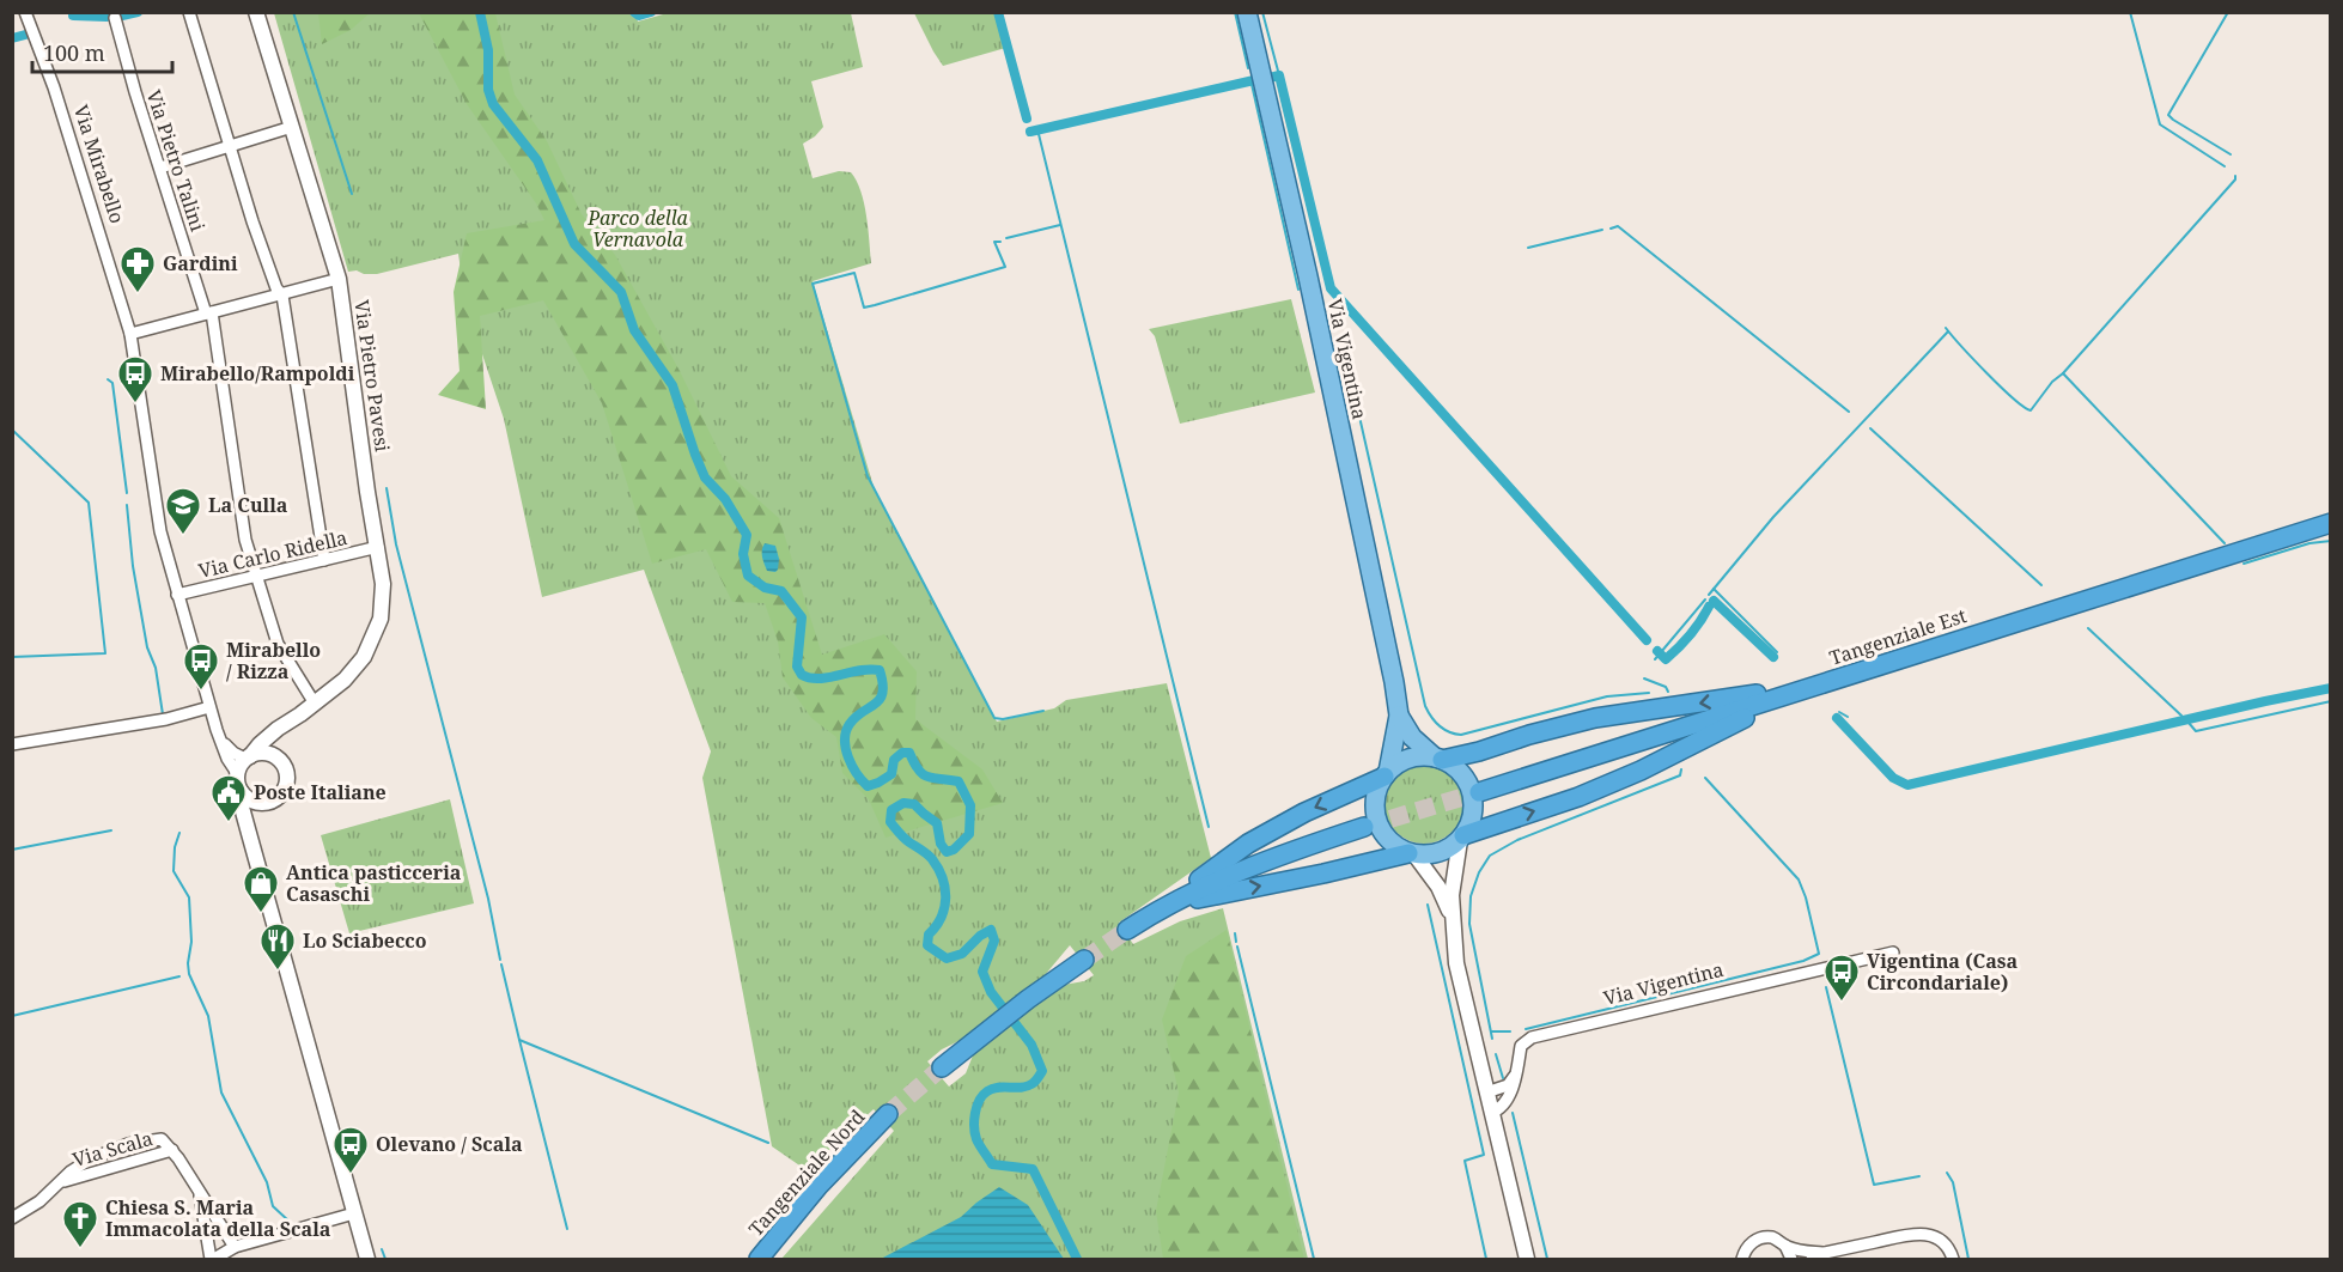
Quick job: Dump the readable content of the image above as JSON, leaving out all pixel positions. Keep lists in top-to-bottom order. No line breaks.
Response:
{"streets":{"highway":["Tangenziale Est","Tangenziale Nord"],"main road":["Via Vigentina"],"street":["Via Pietro Talini","Via Mirabello","Via Pietro Pavesi","Via Carlo Ridella","Via Scala"]},"crossings":[["Via Pietro Talini","Via Pietro Pavesi"],["Via Pietro Talini","Via Carlo Ridella"],["Via Mirabello","Via Pietro Pavesi"],["Via Mirabello","Via Carlo Ridella"],["Via Pietro Pavesi","Via Carlo Ridella"]],"parks":["Parco della Vernavola"],"places":{"pharmacy":["Gardini"],"bus stop":["Mirabello/Rampoldi","Mirabello / Rizza","Vigentina (Casa Circondariale)","Olevano / Scala"],"school or university":["La Culla"],"public building":["Poste Italiane"],"shop":["Antica pasticceria Casaschi"],"restaurant":["Lo Sciabecco"],"church":["Chiesa S. Maria Immacolata della Scala"]},"scale_bar":"100 m"}
